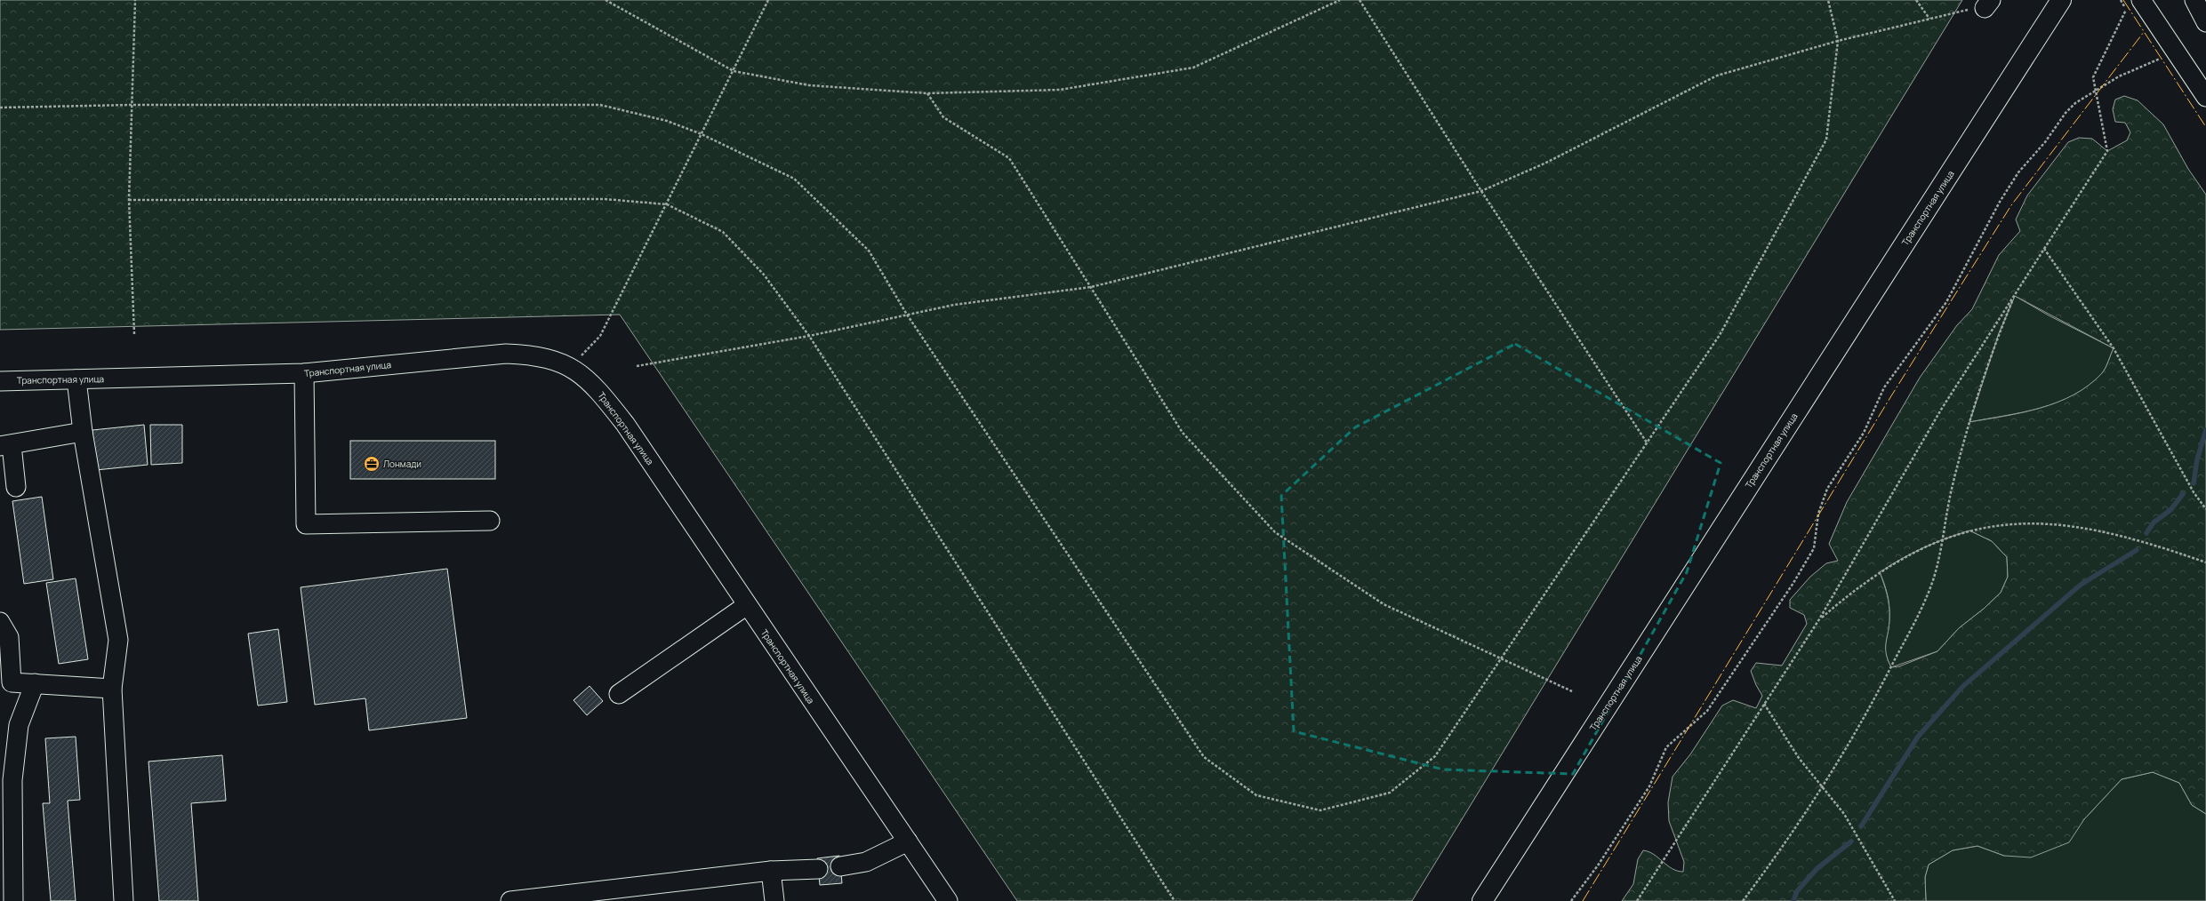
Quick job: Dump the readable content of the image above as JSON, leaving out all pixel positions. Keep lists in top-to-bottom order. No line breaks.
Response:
{"streets":{"main road":["Транспортная улица"]},"places":{"office":["Лонмади"]}}
